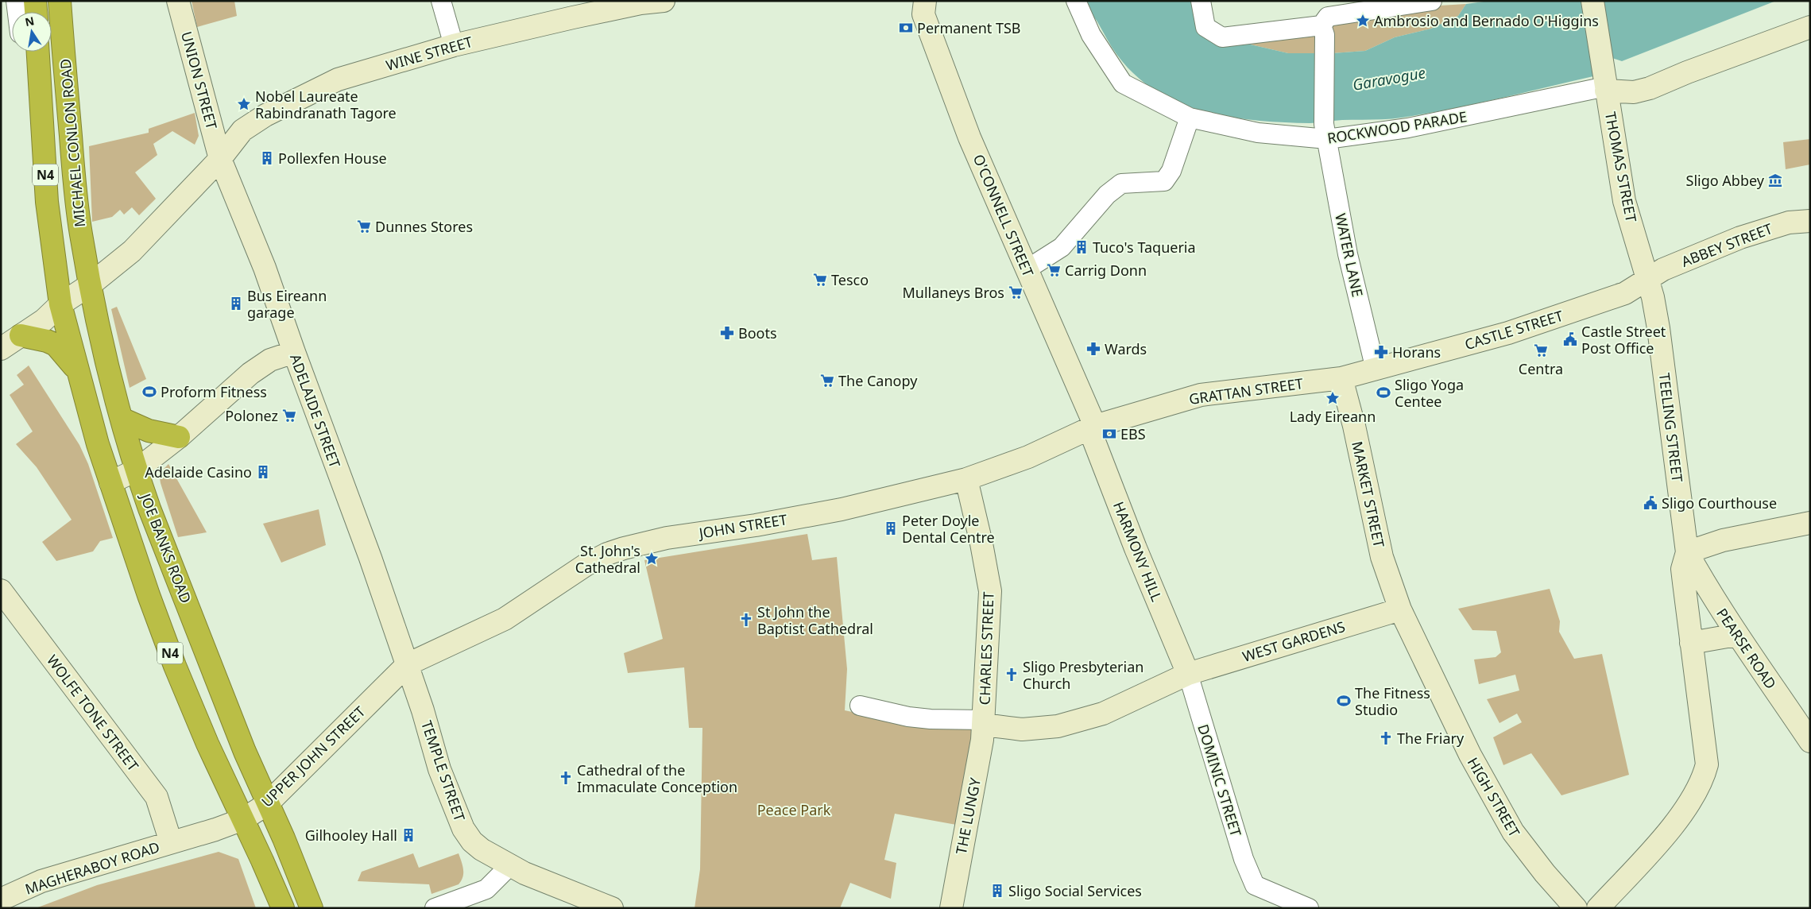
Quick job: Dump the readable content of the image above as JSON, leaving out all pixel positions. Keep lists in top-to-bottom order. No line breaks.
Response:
{"streets":{"highway":["MICHAEL CONLON ROAD","N4","JOE BANKS ROAD"],"street":["WINE STREET","UNION STREET","ROCKWOOD PARADE","THOMAS STREET","O'CONNELL STREET","ABBEY STREET","WATER LANE","CASTLE STREET","GRATTAN STREET","ADELAIDE STREET","TEELING STREET","MARKET STREET","JOHN STREET","HARMONY HILL","WEST GARDENS","CHARLES STREET","PEARSE ROAD","WOLFE TONE STREET","UPPER JOHN STREET","TEMPLE STREET","DOMINIC STREET","HIGH STREET","THE LUNGY","MAGHERABOY ROAD"]},"crossings":[["WINE STREET","UNION STREET"],["WINE STREET","MICHAEL CONLON ROAD"],["WINE STREET","N4"],["WINE STREET","ADELAIDE STREET"],["WINE STREET","JOE BANKS ROAD"],["UNION STREET","ADELAIDE STREET"],["ROCKWOOD PARADE","THOMAS STREET"],["ROCKWOOD PARADE","WATER LANE"],["MICHAEL CONLON ROAD","N4"],["MICHAEL CONLON ROAD","JOE BANKS ROAD"],["THOMAS STREET","ABBEY STREET"],["THOMAS STREET","CASTLE STREET"],["THOMAS STREET","TEELING STREET"],["N4","JOE BANKS ROAD"],["N4","UPPER JOHN STREET"],["O'CONNELL STREET","GRATTAN STREET"],["O'CONNELL STREET","JOHN STREET"],["O'CONNELL STREET","HARMONY HILL"],["ABBEY STREET","CASTLE STREET"],["ABBEY STREET","TEELING STREET"],["WATER LANE","CASTLE STREET"],["WATER LANE","GRATTAN STREET"],["CASTLE STREET","GRATTAN STREET"],["CASTLE STREET","TEELING STREET"],["GRATTAN STREET","MARKET STREET"],["GRATTAN STREET","JOHN STREET"],["GRATTAN STREET","HARMONY HILL"],["ADELAIDE STREET","JOHN STREET"],["ADELAIDE STREET","UPPER JOHN STREET"],["ADELAIDE STREET","TEMPLE STREET"],["TEELING STREET","PEARSE ROAD"],["MARKET STREET","WEST GARDENS"],["MARKET STREET","HIGH STREET"],["JOHN STREET","HARMONY HILL"],["JOHN STREET","CHARLES STREET"],["JOHN STREET","UPPER JOHN STREET"],["JOHN STREET","TEMPLE STREET"],["JOE BANKS ROAD","UPPER JOHN STREET"],["HARMONY HILL","WEST GARDENS"],["HARMONY HILL","DOMINIC STREET"],["WEST GARDENS","CHARLES STREET"],["WEST GARDENS","DOMINIC STREET"],["WEST GARDENS","HIGH STREET"],["WEST GARDENS","THE LUNGY"],["CHARLES STREET","THE LUNGY"],["WOLFE TONE STREET","UPPER JOHN STREET"],["WOLFE TONE STREET","MAGHERABOY ROAD"],["UPPER JOHN STREET","TEMPLE STREET"],["UPPER JOHN STREET","MAGHERABOY ROAD"]],"water":["Garavogue"],"parks":["Peace Park"],"places":{"place":["Ambrosio and Bernado O'Higgins","Nobel Laureate Rabindranath Tagore","Lady Eireann","St. John's Cathedral"],"bank":["Permanent TSB","EBS"],"building":["Pollexfen House","Tuco's Taqueria","Bus Eireann garage","Adelaide Casino","Peter Doyle Dental Centre","Gilhooley Hall","Sligo Social Services"],"museum":["Sligo Abbey"],"supermarket":["Dunnes Stores","Carrig Donn","Tesco","Mullaneys Bros","Centra","The Canopy","Polonez"],"pharmacy":["Boots","Wards","Horans"],"public building":["Castle Street Post Office","Sligo Courthouse"],"sports":["Proform Fitness","Sligo Yoga Centee","The Fitness Studio"],"church":["St John the Baptist Cathedral","Sligo Presbyterian Church","The Friary","Cathedral of the Immaculate Conception"]},"north":"top"}
